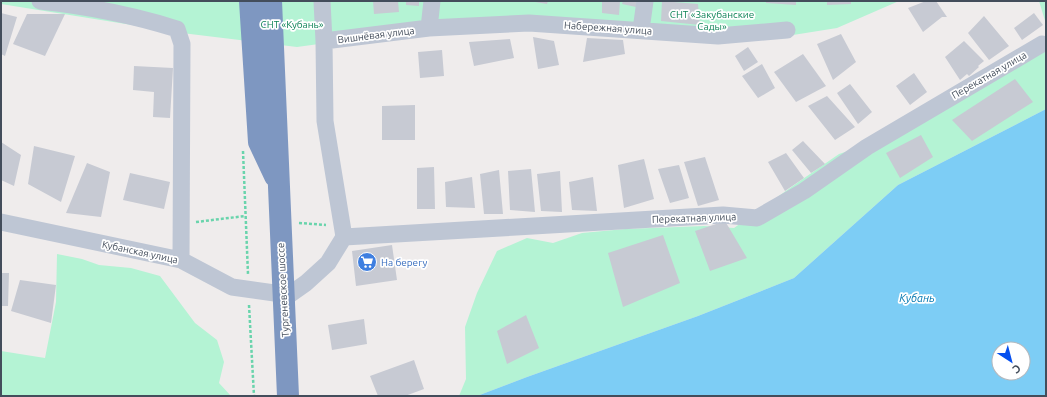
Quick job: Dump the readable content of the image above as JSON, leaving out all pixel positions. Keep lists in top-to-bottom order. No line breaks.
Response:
{"streets":{"highway":["Тургеневское шоссе"],"street":["Набережная улица","Вишнёвая улица","Перекатная улица","Кубанская улица"]},"crossings":[["Набережная улица","Вишнёвая улица"],["Перекатная улица","Кубанская улица"]],"water":["Кубань"],"parks":["СНТ «Закубанские Сады»","СНТ «Кубань»"],"places":{"supermarket":["На берегу"]},"north":"bottom right"}
